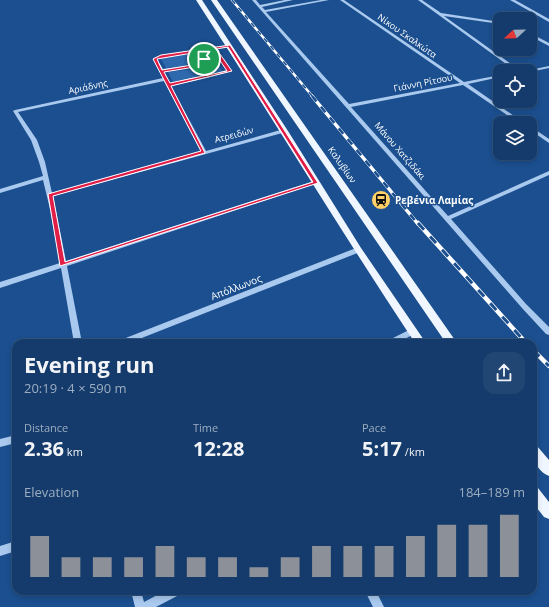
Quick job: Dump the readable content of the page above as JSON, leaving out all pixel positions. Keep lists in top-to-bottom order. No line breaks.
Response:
{"streets":{"main road":["Καλυβίων"],"street":["Νίκου Σκαλκώτα","Γιάννη Ρίτσου","Αριάδνης","Ατρειδών","Μάνου Χατζιδάκι","Απόλλωνος"]},"crossings":[["Νίκου Σκαλκώτα","Γιάννη Ρίτσου"],["Γιάννη Ρίτσου","Μάνου Χατζιδάκι"]],"places":{"station":["Ρεβένια Λαμίας"]},"north":"left","page":{"heading":["Evening run","20:19 · 4 × 590 m"],"stats":[["Distance","2.36 km"],["Time","12:28"],["Pace","5:17 /km"]],"chart":["Elevation","184–189 m"]}}
